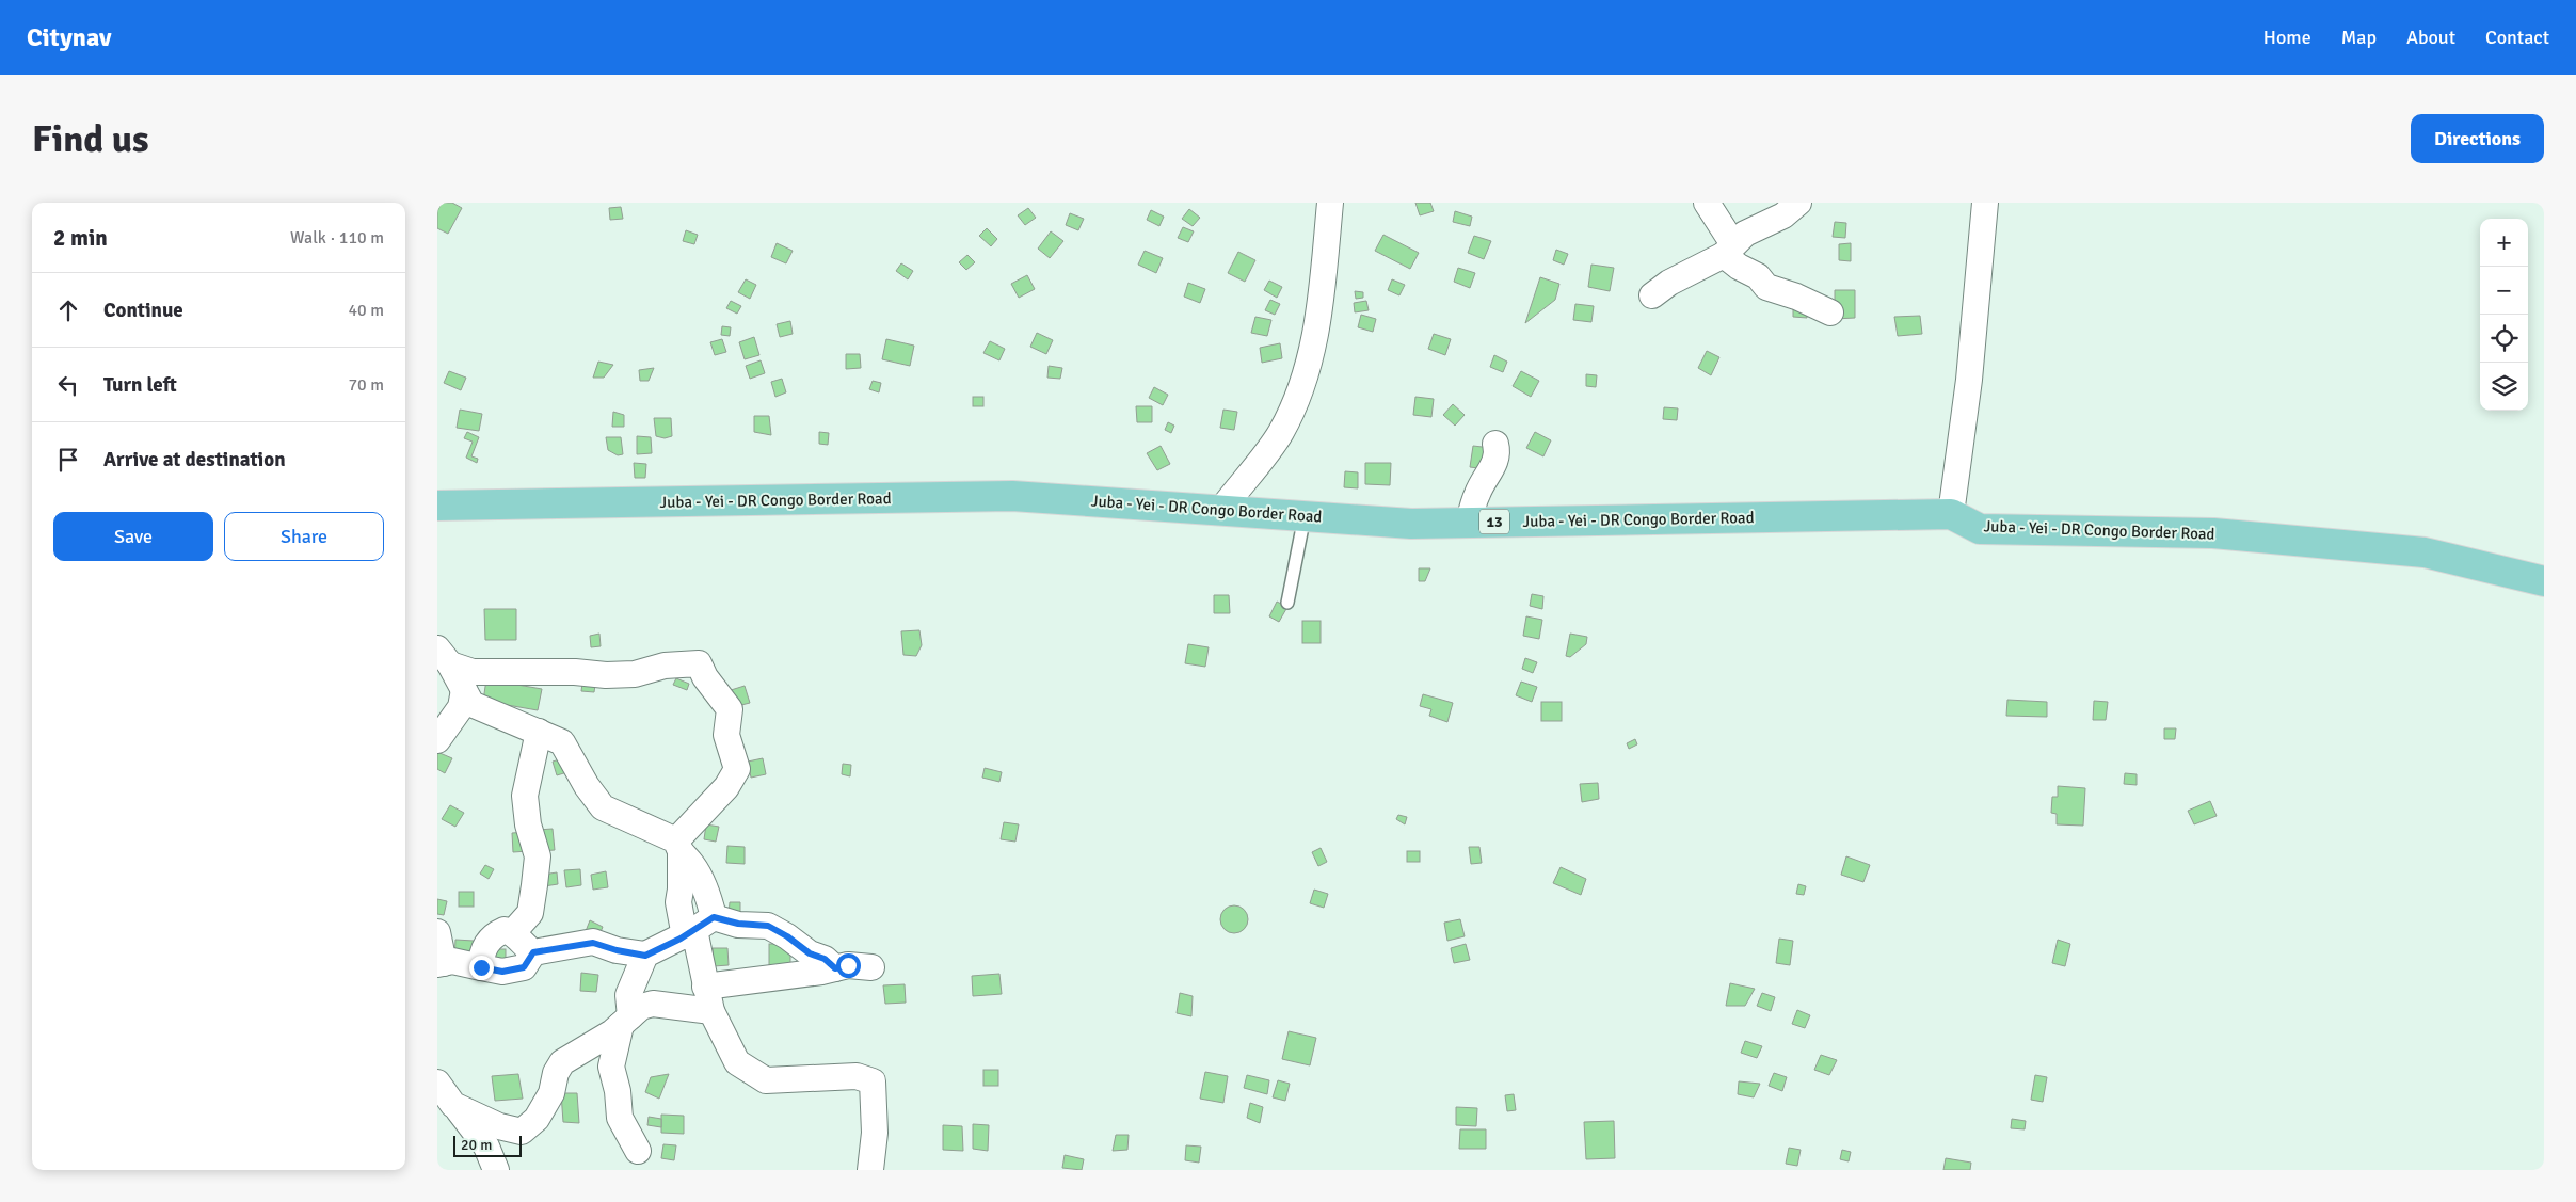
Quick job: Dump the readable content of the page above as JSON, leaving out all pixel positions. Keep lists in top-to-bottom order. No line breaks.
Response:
{"streets":{"main road":["Juba - Yei - DR Congo Border Road","13"]},"scale_bar":"20 m","page":{"header":"Citynav","nav":["Home","Map","About","Contact"],"buttons":["Directions",["Save","Share"]],"title":"Find us","heading":["2 min","Walk · 110 m"],"map_buttons":["+","−"],"list":[["Continue","40 m"],["Turn left","70 m"],"Arrive at destination"],"scale":"20 m"}}
